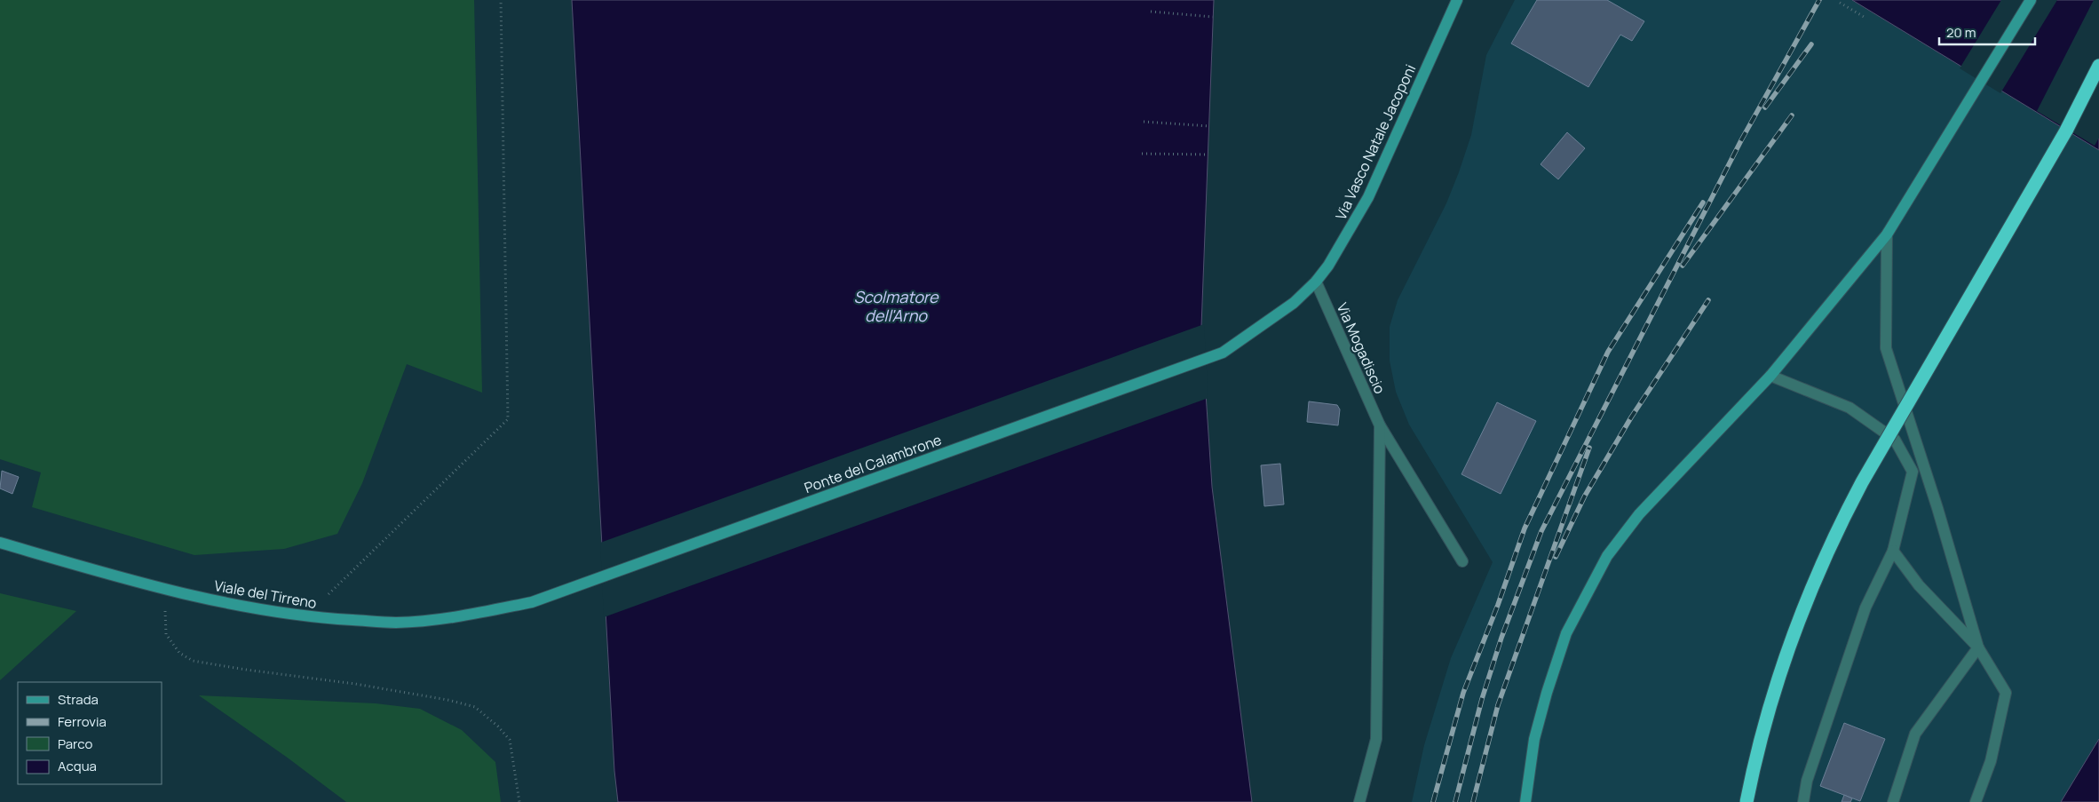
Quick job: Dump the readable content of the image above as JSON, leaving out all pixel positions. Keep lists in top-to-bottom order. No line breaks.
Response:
{"streets":{"main road":["Via Vasco Natale Jacoponi","Ponte del Calambrone","Viale del Tirreno"],"lane":["Via Mogadiscio"]},"crossings":[["Via Vasco Natale Jacoponi","Via Mogadiscio"],["Via Vasco Natale Jacoponi","Ponte del Calambrone"],["Ponte del Calambrone","Viale del Tirreno"]],"water":["Scolmatore dell'Arno"],"legend":["Strada","Ferrovia","Parco","Acqua"],"scale_bar":"20 m"}
